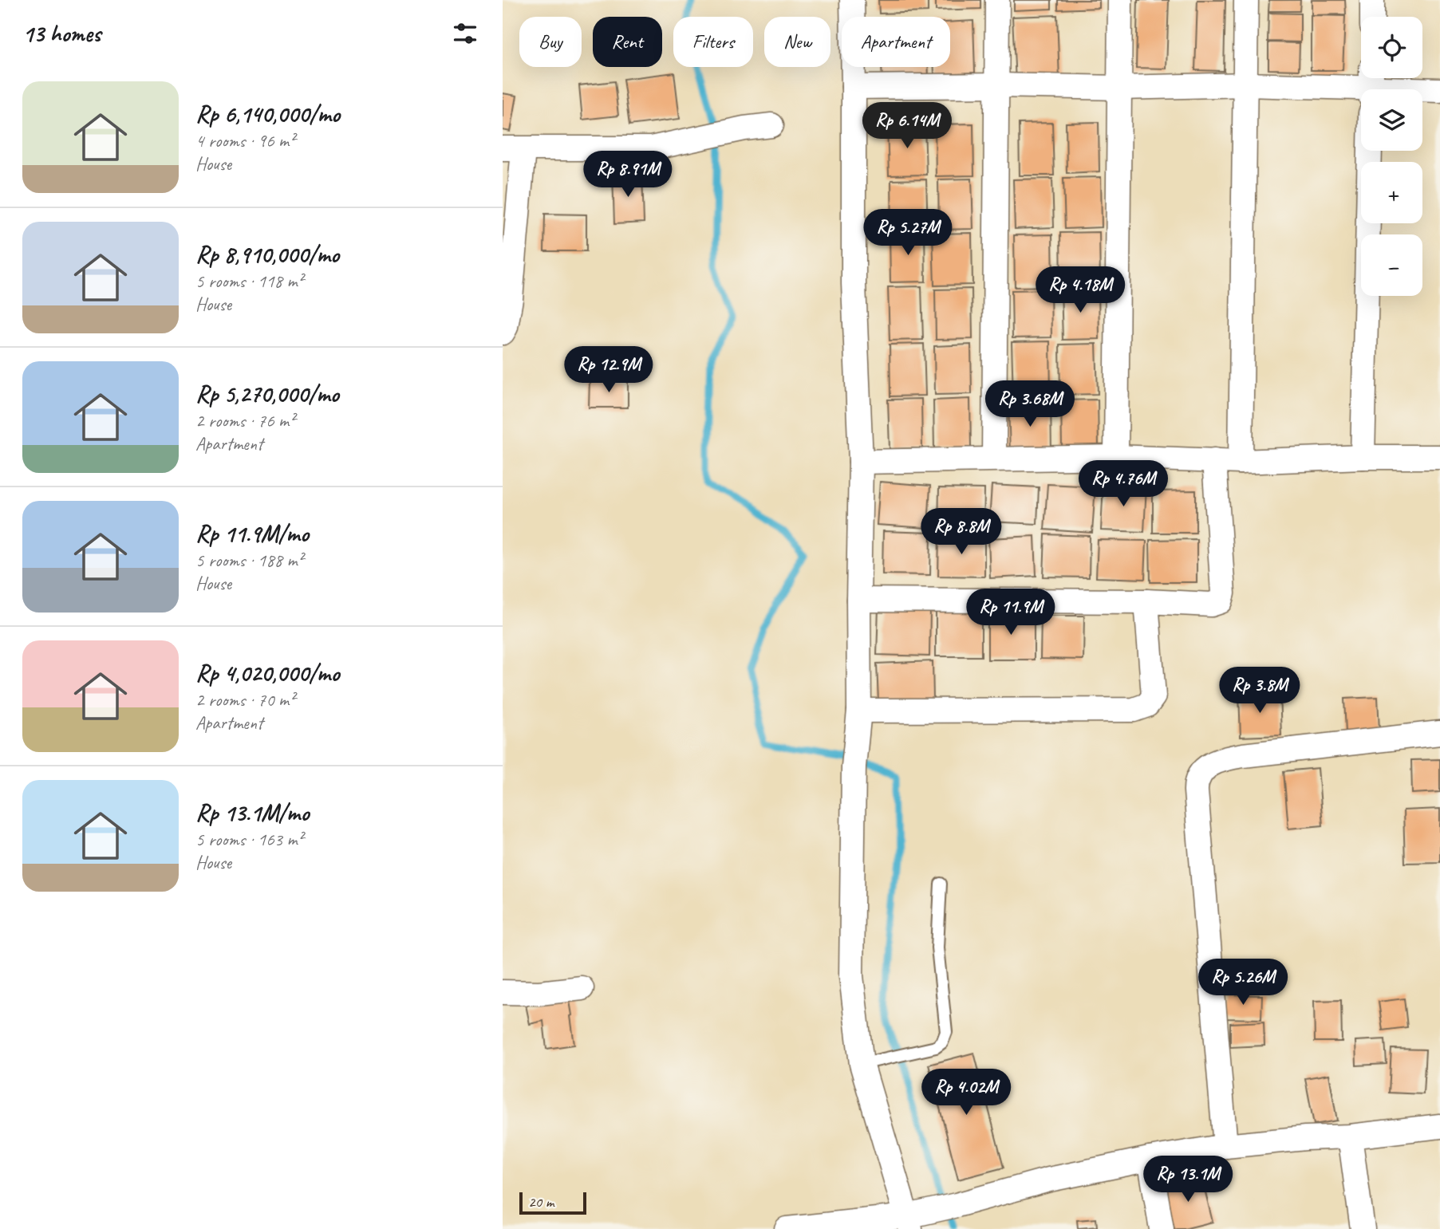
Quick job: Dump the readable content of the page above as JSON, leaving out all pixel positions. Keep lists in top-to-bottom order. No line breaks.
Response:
{"scale_bar":"20 m","page":{"heading":"13 homes","map_buttons":["+","−"],"chip":["Buy","Rent","Filters","New","Apartment"],"list":[{"name":"Rp 6,140,000/mo","note":"4 rooms · 96 m² · House"},{"name":"Rp 8,910,000/mo","note":"5 rooms · 118 m² · House"},{"name":"Rp 5,270,000/mo","note":"2 rooms · 76 m² · Apartment"},{"name":"Rp 11.9M/mo","note":"5 rooms · 188 m² · House"},{"name":"Rp 4,020,000/mo","note":"2 rooms · 70 m² · Apartment"},{"name":"Rp 13.1M/mo","note":"5 rooms · 163 m² · House"}],"price":["Rp 6.14M","Rp 8.91M","Rp 5.27M","Rp 4.18M","Rp 12.9M","Rp 3.68M","Rp 4.76M","Rp 8.8M","Rp 11.9M","Rp 3.8M","Rp 5.26M","Rp 4.02M","Rp 13.1M"],"scale":"20 m"}}
